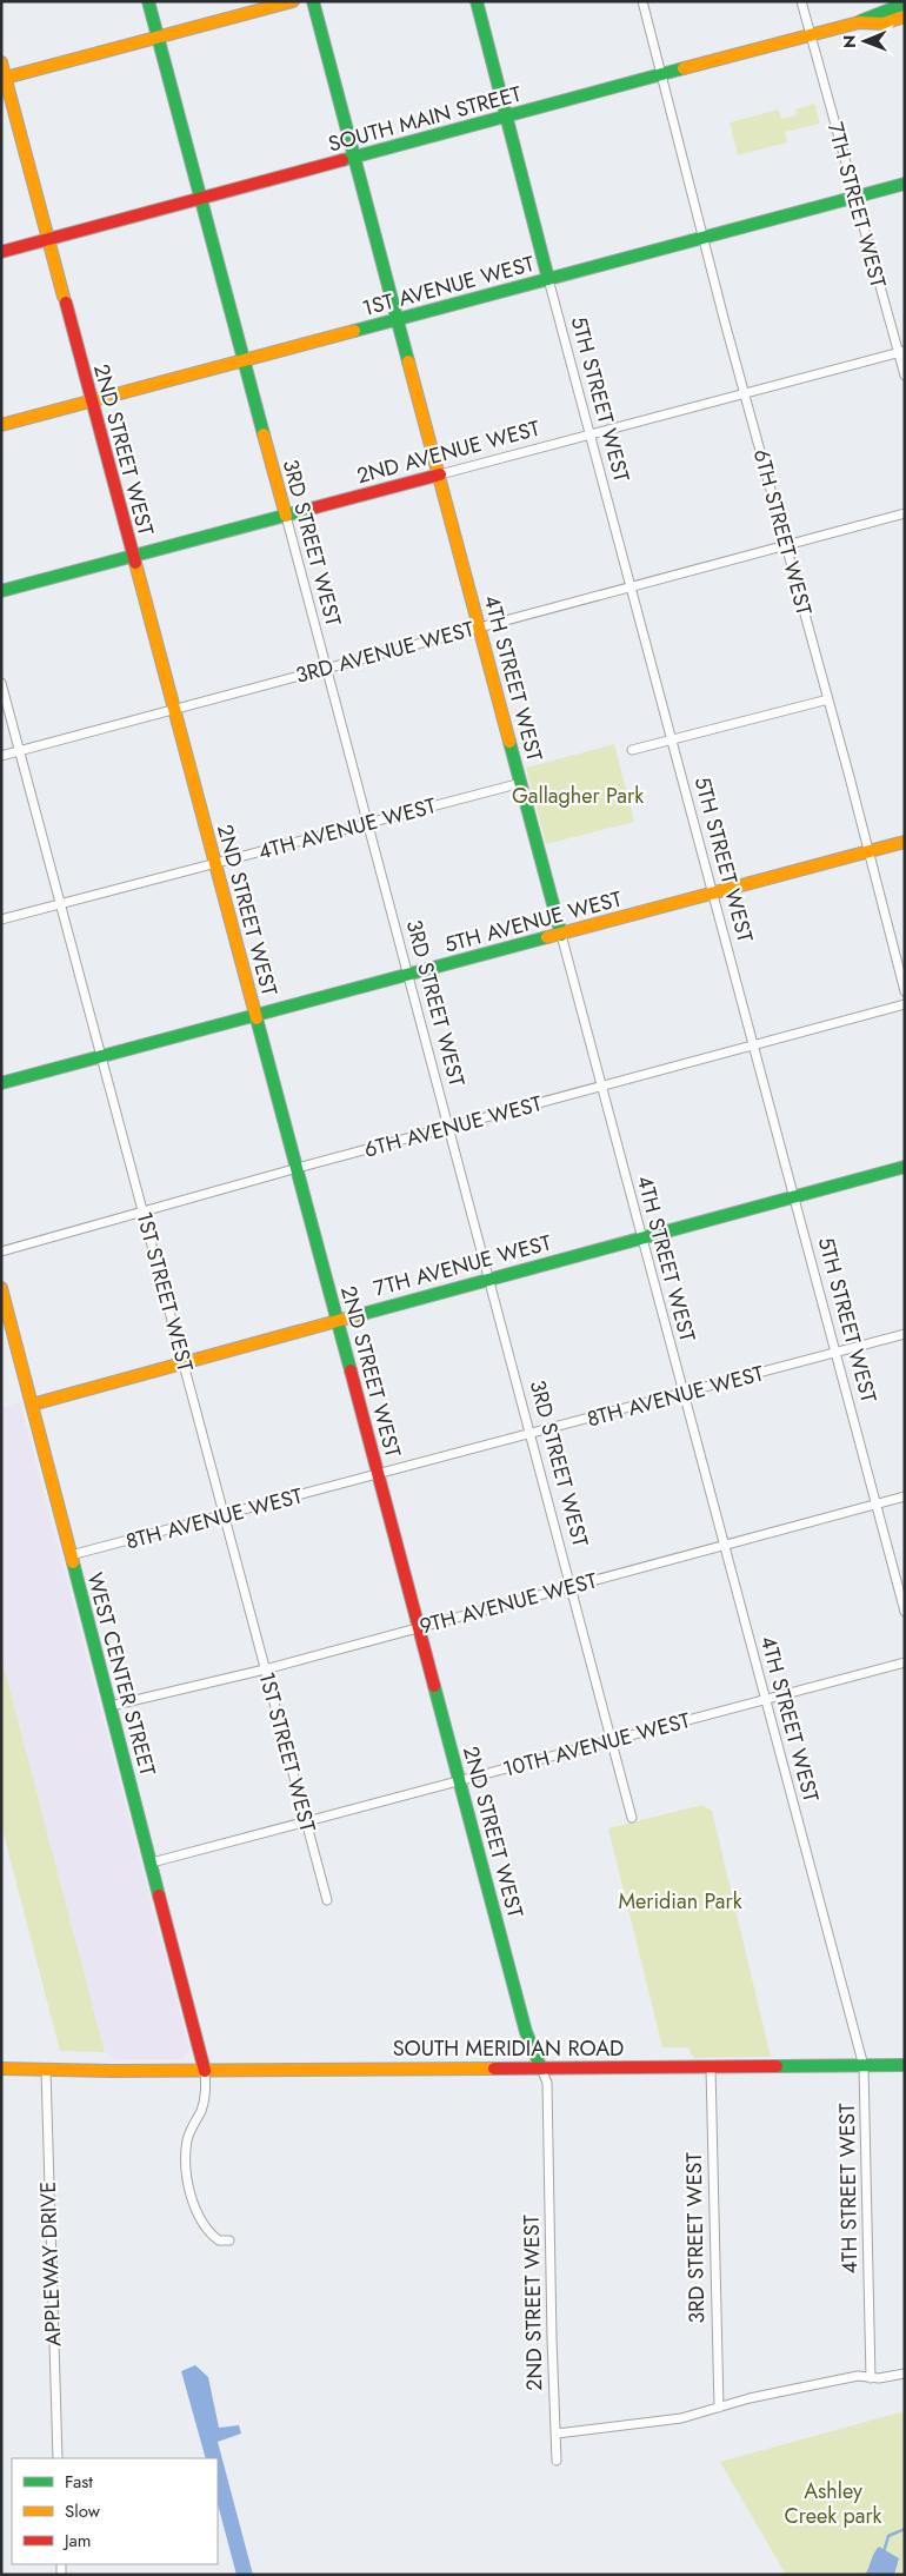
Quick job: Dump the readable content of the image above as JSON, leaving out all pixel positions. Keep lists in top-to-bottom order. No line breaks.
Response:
{"streets":{"street":["SOUTH MAIN STREET","7TH STREET WEST","1ST AVENUE WEST","5TH STREET WEST","2ND STREET WEST","2ND AVENUE WEST","6TH STREET WEST","3RD STREET WEST","3RD AVENUE WEST","4TH STREET WEST","4TH AVENUE WEST","5TH AVENUE WEST","6TH AVENUE WEST","7TH AVENUE WEST","1ST STREET WEST","8TH AVENUE WEST","9TH AVENUE WEST","WEST CENTER STREET","10TH AVENUE WEST","SOUTH MERIDIAN ROAD","APPLEWAY DRIVE"]},"crossings":[["SOUTH MAIN STREET","7TH STREET WEST"],["SOUTH MAIN STREET","5TH STREET WEST"],["SOUTH MAIN STREET","2ND STREET WEST"],["SOUTH MAIN STREET","6TH STREET WEST"],["SOUTH MAIN STREET","3RD STREET WEST"],["SOUTH MAIN STREET","4TH STREET WEST"],["7TH STREET WEST","1ST AVENUE WEST"],["7TH STREET WEST","2ND AVENUE WEST"],["1ST AVENUE WEST","5TH STREET WEST"],["1ST AVENUE WEST","2ND STREET WEST"],["1ST AVENUE WEST","6TH STREET WEST"],["1ST AVENUE WEST","3RD STREET WEST"],["1ST AVENUE WEST","4TH STREET WEST"],["5TH STREET WEST","2ND AVENUE WEST"],["5TH STREET WEST","3RD AVENUE WEST"],["5TH STREET WEST","5TH AVENUE WEST"],["5TH STREET WEST","6TH AVENUE WEST"],["5TH STREET WEST","7TH AVENUE WEST"],["5TH STREET WEST","8TH AVENUE WEST"],["5TH STREET WEST","9TH AVENUE WEST"],["2ND STREET WEST","2ND AVENUE WEST"],["2ND STREET WEST","3RD AVENUE WEST"],["2ND STREET WEST","4TH AVENUE WEST"],["2ND STREET WEST","5TH AVENUE WEST"],["2ND STREET WEST","6TH AVENUE WEST"],["2ND STREET WEST","7TH AVENUE WEST"],["2ND STREET WEST","8TH AVENUE WEST"],["2ND STREET WEST","9TH AVENUE WEST"],["2ND STREET WEST","10TH AVENUE WEST"],["2ND STREET WEST","SOUTH MERIDIAN ROAD"],["2ND AVENUE WEST","6TH STREET WEST"],["2ND AVENUE WEST","3RD STREET WEST"],["2ND AVENUE WEST","4TH STREET WEST"],["6TH STREET WEST","3RD AVENUE WEST"],["6TH STREET WEST","5TH AVENUE WEST"],["3RD STREET WEST","3RD AVENUE WEST"],["3RD STREET WEST","4TH AVENUE WEST"],["3RD STREET WEST","5TH AVENUE WEST"],["3RD STREET WEST","6TH AVENUE WEST"],["3RD STREET WEST","7TH AVENUE WEST"],["3RD STREET WEST","8TH AVENUE WEST"],["3RD STREET WEST","9TH AVENUE WEST"],["3RD STREET WEST","10TH AVENUE WEST"],["3RD STREET WEST","SOUTH MERIDIAN ROAD"],["3RD AVENUE WEST","4TH STREET WEST"],["3RD AVENUE WEST","1ST STREET WEST"],["4TH STREET WEST","4TH AVENUE WEST"],["4TH STREET WEST","5TH AVENUE WEST"],["4TH STREET WEST","6TH AVENUE WEST"],["4TH STREET WEST","7TH AVENUE WEST"],["4TH STREET WEST","8TH AVENUE WEST"],["4TH STREET WEST","9TH AVENUE WEST"],["4TH STREET WEST","10TH AVENUE WEST"],["4TH STREET WEST","SOUTH MERIDIAN ROAD"],["4TH AVENUE WEST","1ST STREET WEST"],["5TH AVENUE WEST","1ST STREET WEST"],["6TH AVENUE WEST","1ST STREET WEST"],["7TH AVENUE WEST","1ST STREET WEST"],["7TH AVENUE WEST","WEST CENTER STREET"],["1ST STREET WEST","8TH AVENUE WEST"],["1ST STREET WEST","9TH AVENUE WEST"],["1ST STREET WEST","10TH AVENUE WEST"],["8TH AVENUE WEST","WEST CENTER STREET"],["9TH AVENUE WEST","WEST CENTER STREET"],["WEST CENTER STREET","10TH AVENUE WEST"],["WEST CENTER STREET","SOUTH MERIDIAN ROAD"],["SOUTH MERIDIAN ROAD","APPLEWAY DRIVE"]],"parks":["Gallagher Park","Meridian Park","Ashley Creek park"],"legend":["Fast","Slow","Jam"],"north":"left"}
